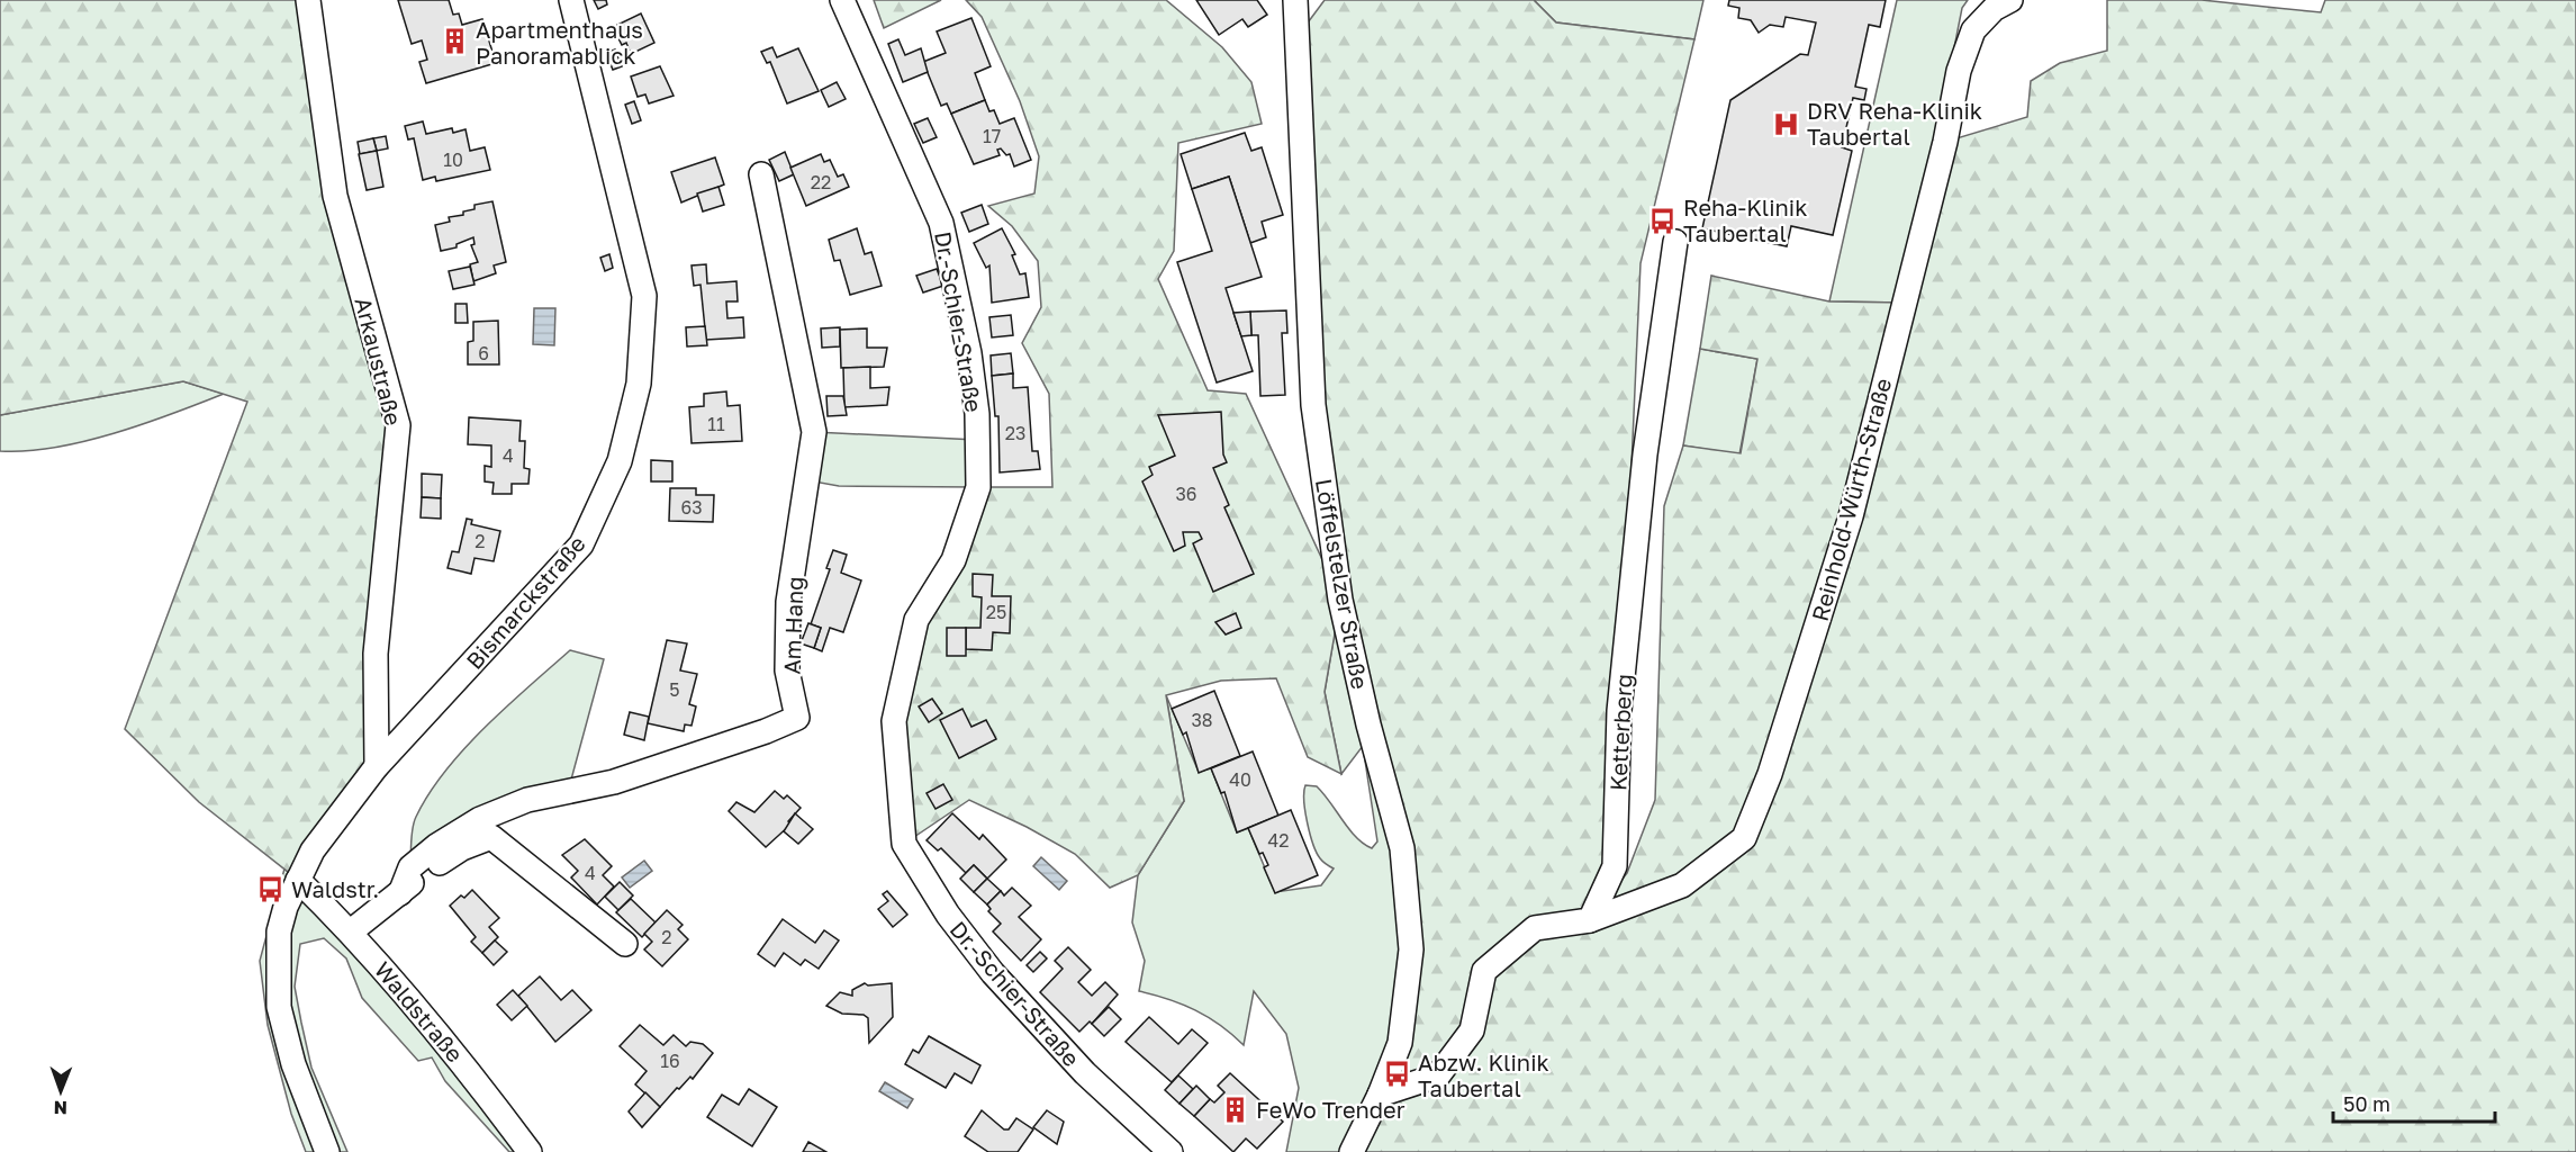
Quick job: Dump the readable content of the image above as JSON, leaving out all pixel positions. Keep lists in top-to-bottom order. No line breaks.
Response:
{"streets":{"street":["Dr.-Schier-Straße","Arkaustraße","Reinhold-Würth-Straße","Löffelstelzer Straße","Bismarckstraße","Am Hang","Ketterberg","Waldstraße"]},"crossings":[["Arkaustraße","Bismarckstraße"],["Reinhold-Würth-Straße","Ketterberg"],["Bismarckstraße","Waldstraße"],["Am Hang","Waldstraße"]],"places":{"building":["Apartmenthaus Panoramablick","FeWo Trender"],"hospital":["DRV Reha-Klinik Taubertal"],"bus stop":["Reha-Klinik Taubertal","Waldstr.","Abzw. Klinik Taubertal"]},"house_numbers":["17","10","22","6","11","23","4","36","63","2","25","5","38","40","42","4","2","16"],"scale_bar":"50 m","north":"bottom"}
